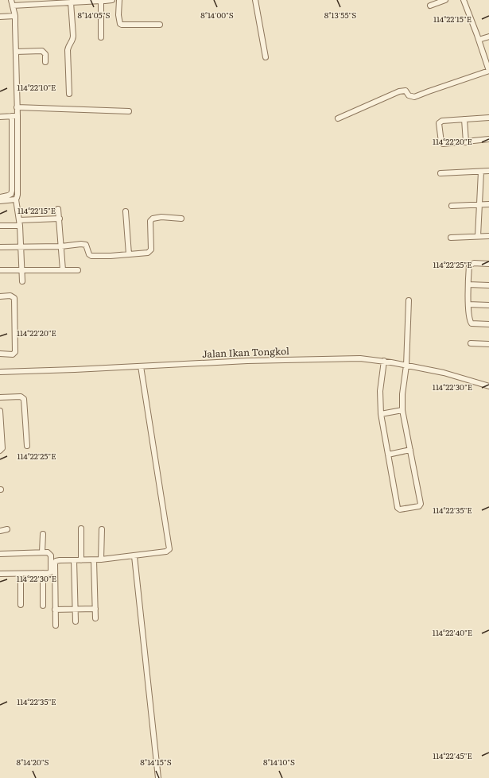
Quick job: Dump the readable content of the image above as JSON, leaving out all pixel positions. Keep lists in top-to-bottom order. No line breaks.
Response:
{"streets":{"street":["Jalan Ikan Tongkol"]},"coordinates":["8°14'05\"S","8°14'00\"S","8°13'55\"S","114°22'15\"E","114°22'10\"E","114°22'20\"E","114°22'25\"E","114°22'30\"E","114°22'35\"E","114°22'40\"E","114°22'45\"E","8°14'20\"S","8°14'15\"S","8°14'10\"S"]}
